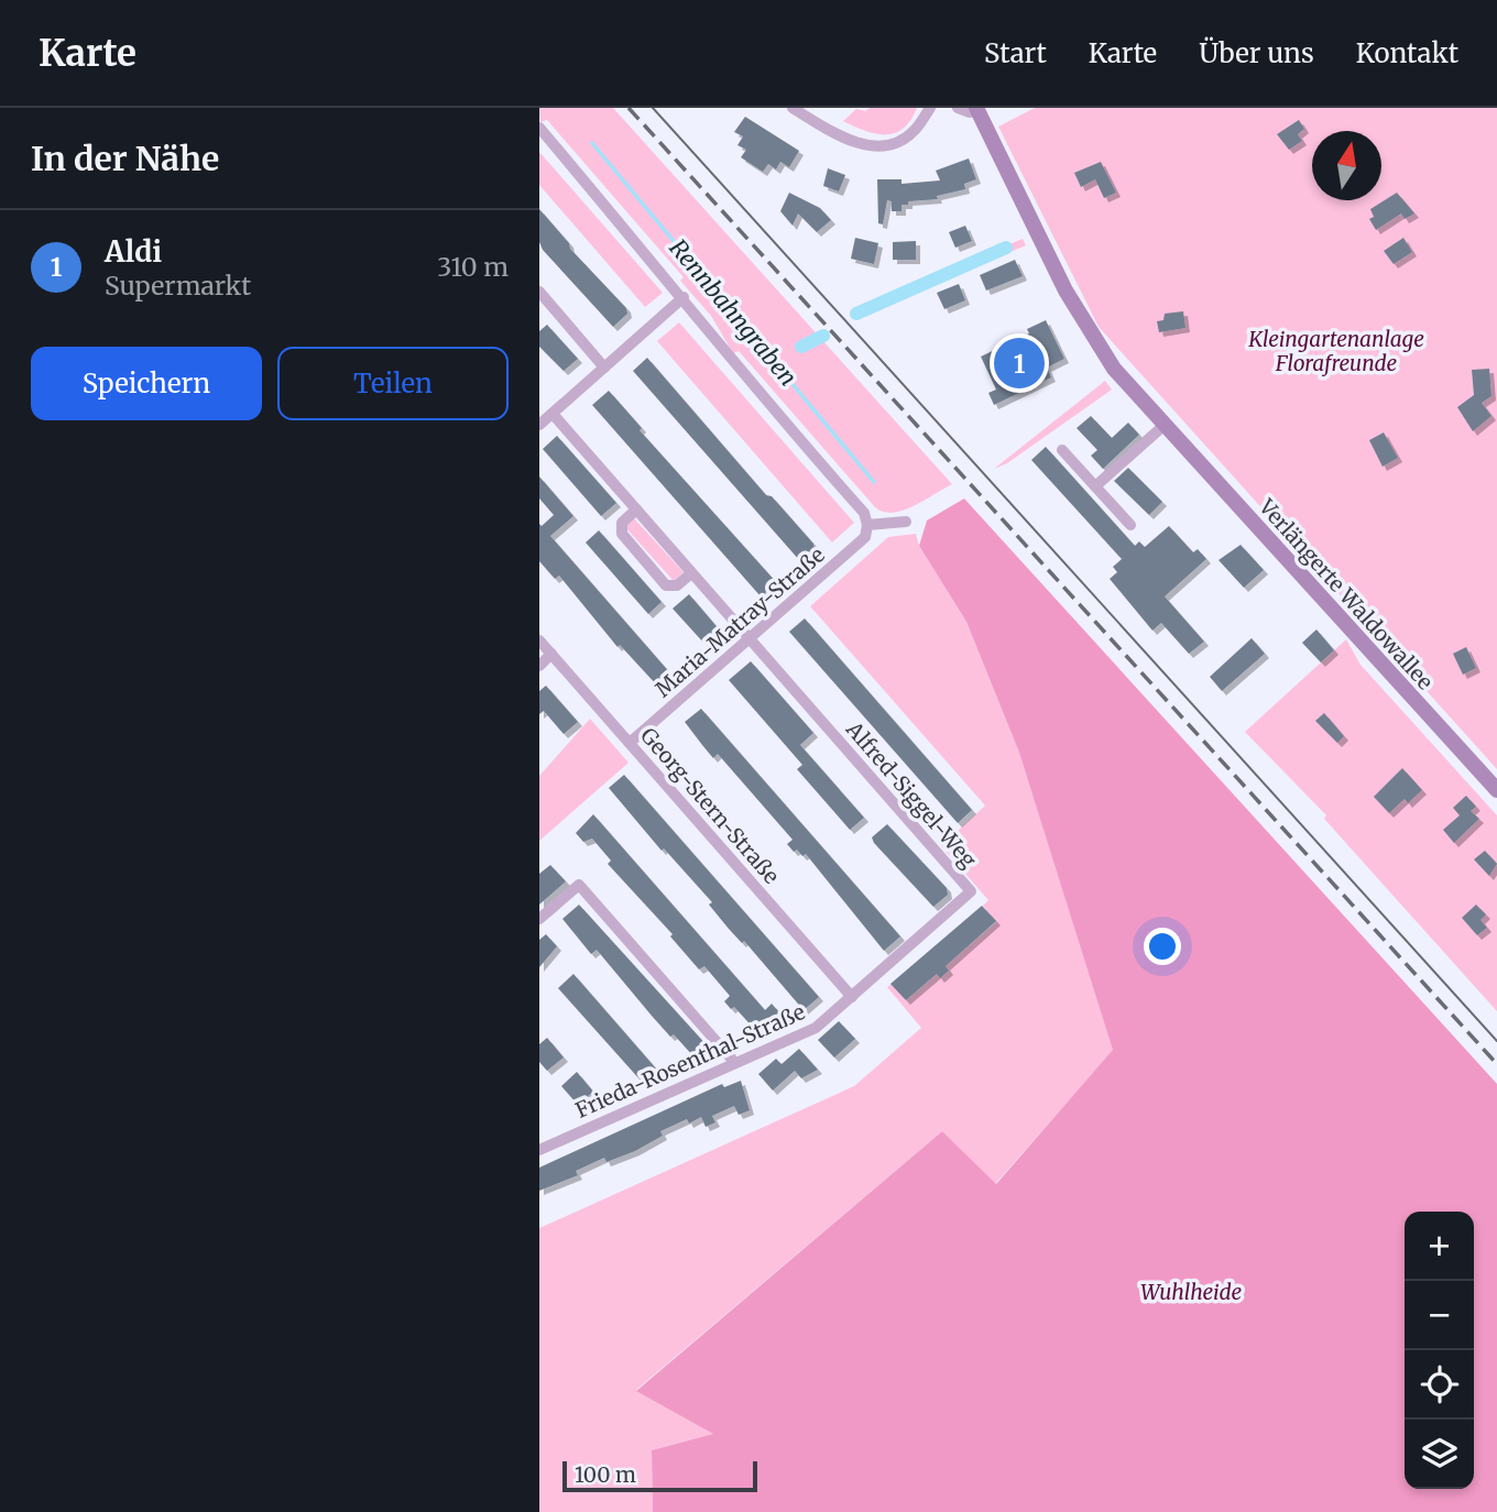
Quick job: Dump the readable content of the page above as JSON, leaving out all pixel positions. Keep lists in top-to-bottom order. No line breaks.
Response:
{"streets":{"street":["Verlängerte Waldowallee","Maria-Matray-Straße","Alfred-Siggel-Weg","Georg-Stern-Straße","Frieda-Rosenthal-Straße"]},"crossings":[["Maria-Matray-Straße","Alfred-Siggel-Weg"],["Maria-Matray-Straße","Georg-Stern-Straße"],["Alfred-Siggel-Weg","Georg-Stern-Straße"],["Alfred-Siggel-Weg","Frieda-Rosenthal-Straße"],["Georg-Stern-Straße","Frieda-Rosenthal-Straße"]],"water":["Rennbahngraben"],"parks":["Kleingartenanlage Florafreunde","Wuhlheide"],"scale_bar":"100 m","north":"top","page":{"header":"Karte","nav":["Start","Karte","Über uns","Kontakt"],"heading":"In der Nähe","list":[{"mark":"1","name":"Aldi","note":"Supermarkt","value":"310 m"}],"buttons":["Speichern","Teilen"],"pins":"1","map_buttons":["+","−"],"scale":"100 m"}}
